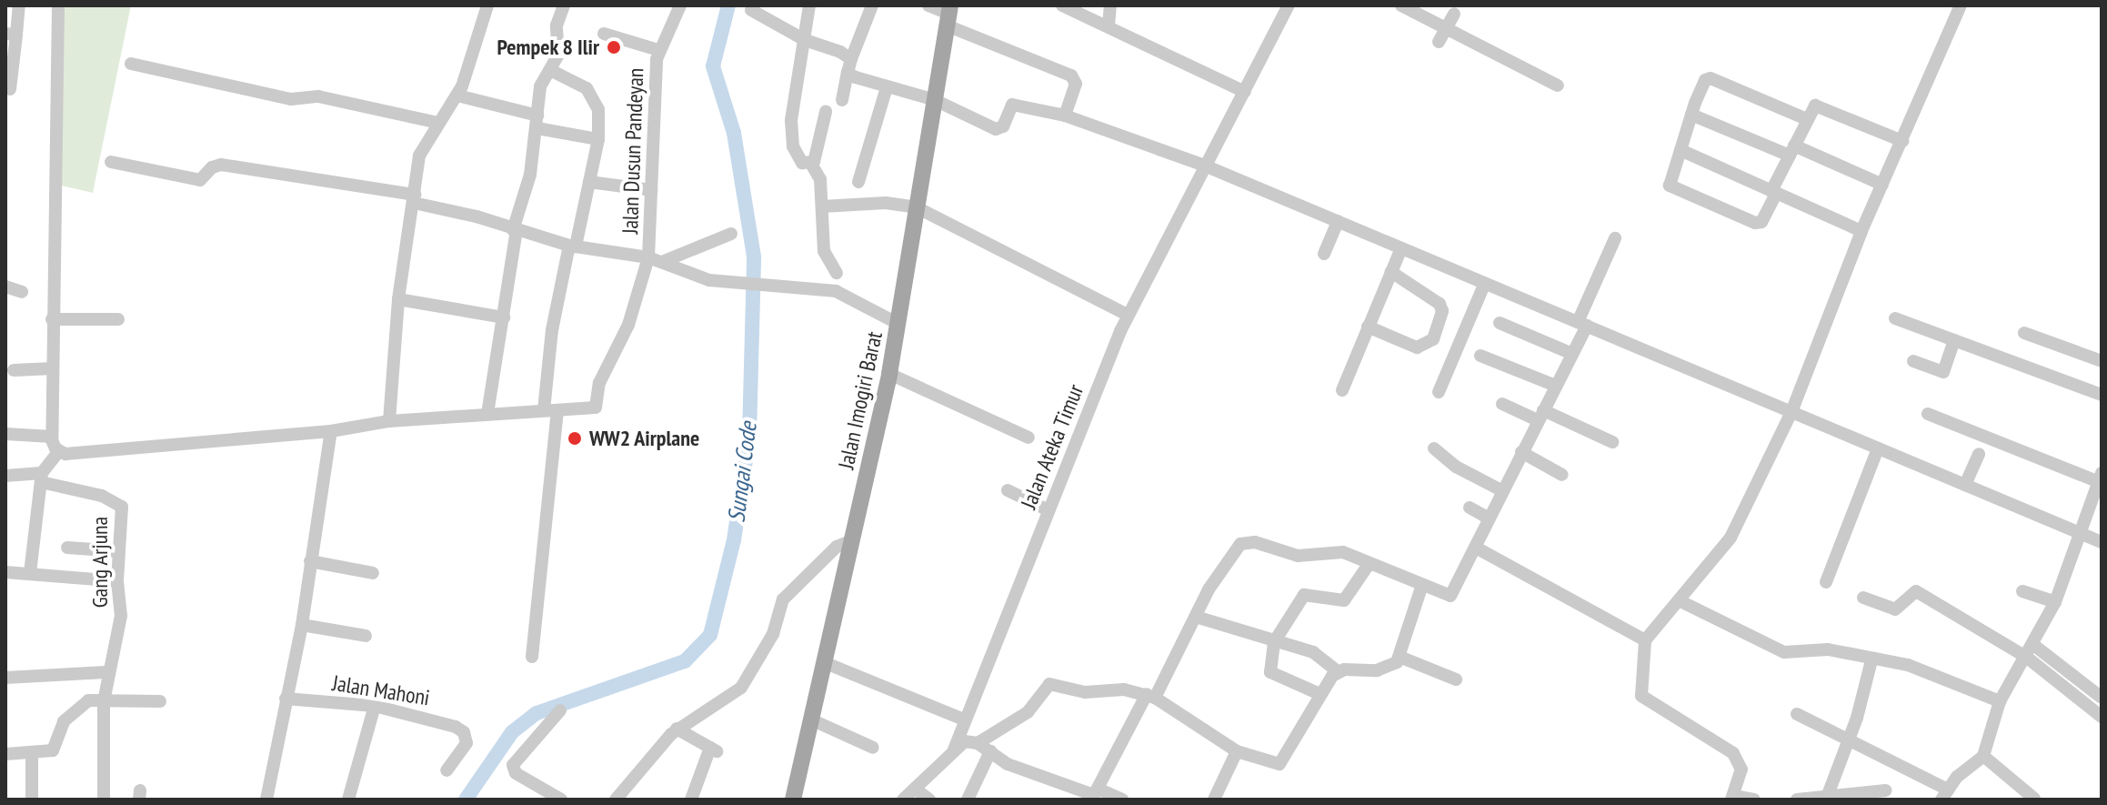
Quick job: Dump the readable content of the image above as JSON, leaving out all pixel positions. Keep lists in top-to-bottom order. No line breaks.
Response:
{"streets":{"main road":["Jalan Imogiri Barat"],"street":["Jalan Dusun Pandeyan","Jalan Ateka Timur","Gang Arjuna","Jalan Mahoni"]},"crossings":[["Jalan Dusun Pandeyan","Jalan Imogiri Barat"]],"water":["Sungai Code"],"places":["Pempek 8 Ilir","WW2 Airplane"]}
